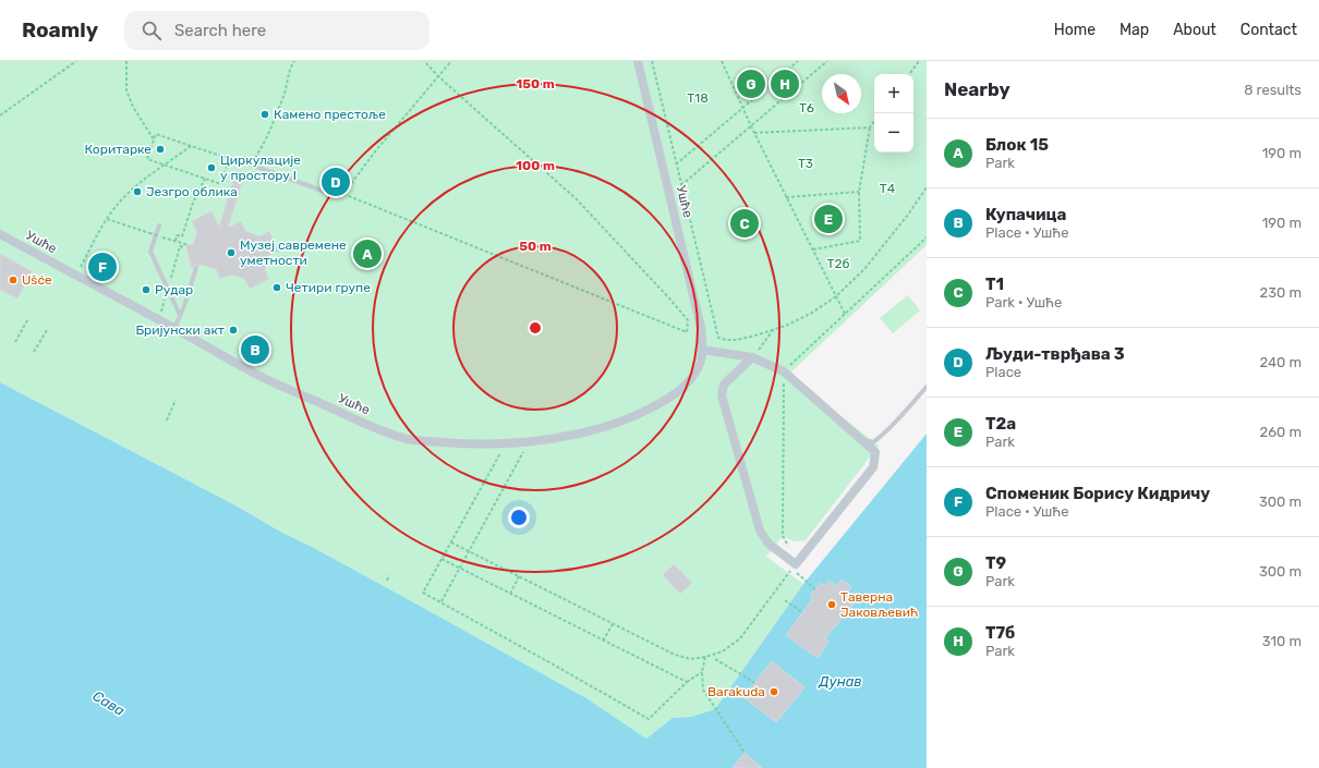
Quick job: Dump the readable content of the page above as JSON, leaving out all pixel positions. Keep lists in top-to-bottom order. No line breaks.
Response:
{"streets":{"street":["Ушће"]},"water":["Дунав","Сава"],"parks":["Т18","Т6","Т3","Т4","Т2б"],"places":["Камено престоље","Коритарке","Циркулације у простору I","Језгро облика","Музеј савремене уметности","Ušće","Четири групе","Рудар","Бријунски акт","Таверна Јаковљевић","Barakuda"],"north":"bottom right","page":{"header":"Roamly","search":"Search here","nav":["Home","Map","About","Contact"],"heading":["Nearby","8 results"],"pins":["G","H","D","E","C","A","F","B"],"map_buttons":["+","−"],"list":[{"mark":"A","name":"Блок 15","note":"Park","value":"190 m"},{"mark":"B","name":"Купачица","note":"Place · Ушће","value":"190 m"},{"mark":"C","name":"Т1","note":"Park · Ушће","value":"230 m"},{"mark":"D","name":"Људи-тврђава 3","note":"Place","value":"240 m"},{"mark":"E","name":"Т2а","note":"Park","value":"260 m"},{"mark":"F","name":"Споменик Борису Кидричу","note":"Place · Ушће","value":"300 m"},{"mark":"G","name":"Т9","note":"Park","value":"300 m"},{"mark":"H","name":"Т7б","note":"Park","value":"310 m"}]},"rings":["150 m","100 m","50 m"]}
